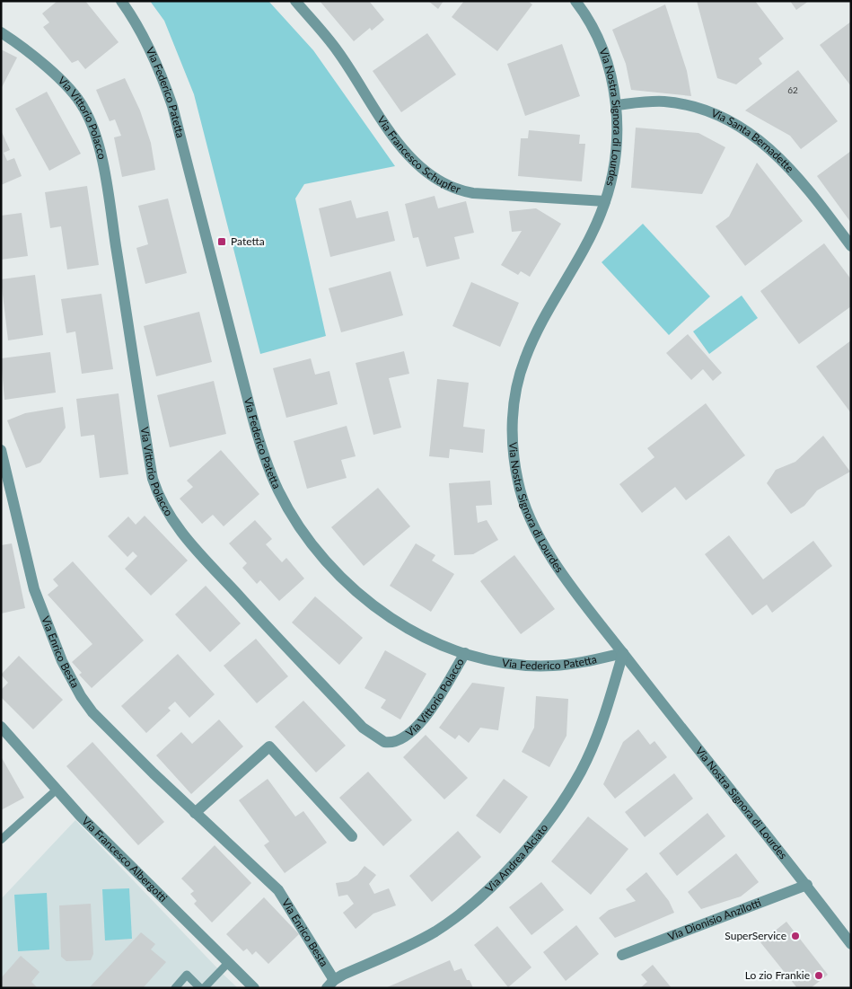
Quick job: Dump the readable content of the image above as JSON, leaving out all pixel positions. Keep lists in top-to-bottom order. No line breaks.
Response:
{"streets":{"street":["Via Federico Patetta","Via Nostra Signora di Lourdes","Via Vittorio Polacco","Via Santa Bernadette","Via Francesco Schupfer","Via Enrico Besta","Via Andrea Alciato","Via Francesco Albergotti","Via Dionisio Anzilotti"]},"crossings":[["Via Federico Patetta","Via Nostra Signora di Lourdes"],["Via Federico Patetta","Via Vittorio Polacco"],["Via Federico Patetta","Via Andrea Alciato"],["Via Nostra Signora di Lourdes","Via Santa Bernadette"],["Via Nostra Signora di Lourdes","Via Francesco Schupfer"],["Via Nostra Signora di Lourdes","Via Andrea Alciato"],["Via Nostra Signora di Lourdes","Via Dionisio Anzilotti"],["Via Enrico Besta","Via Andrea Alciato"]],"places":{"transit":["Patetta"],"other":["SuperService","Lo zio Frankie"]},"house_numbers":["62"]}
